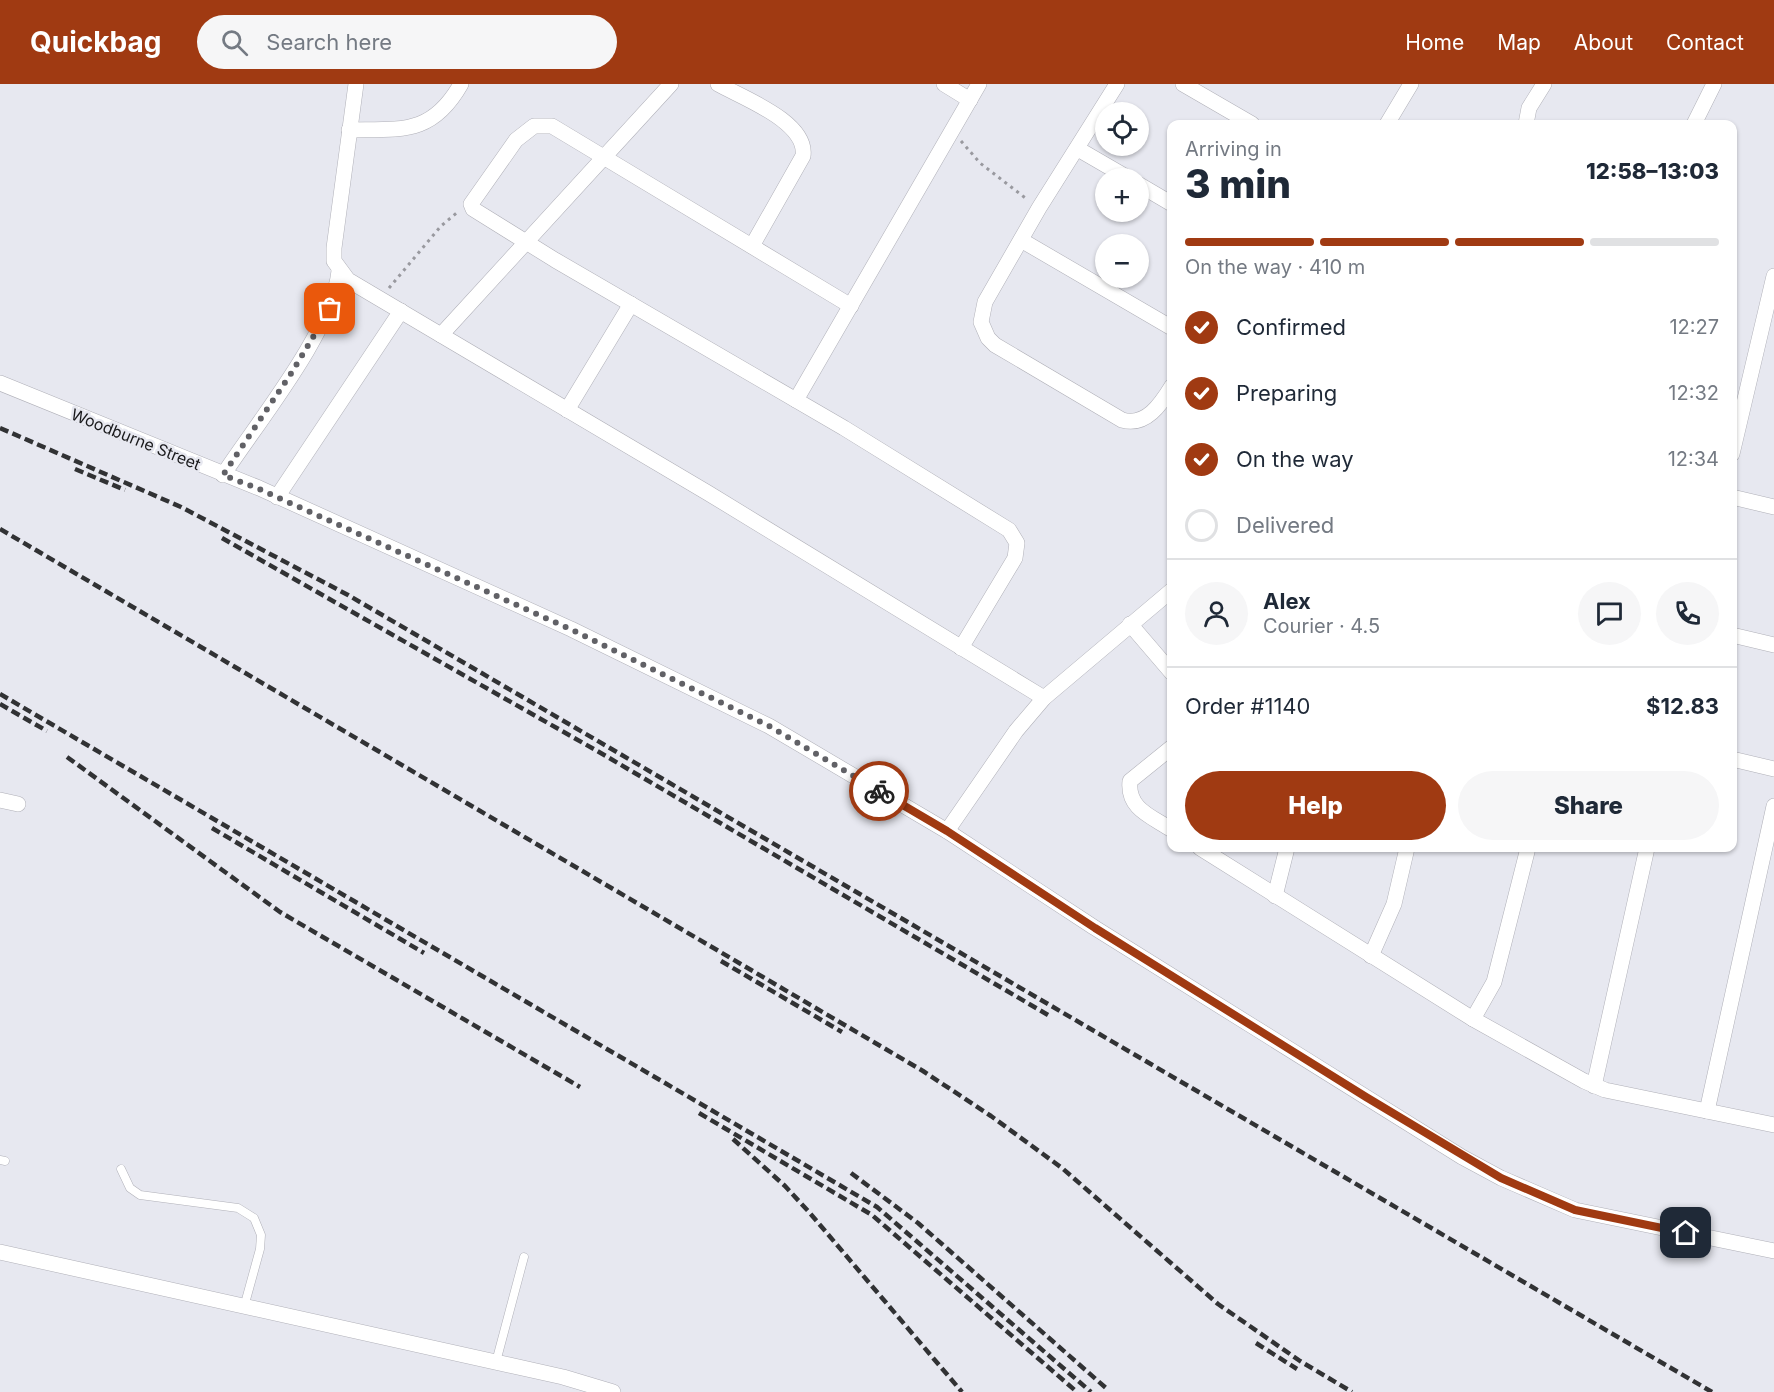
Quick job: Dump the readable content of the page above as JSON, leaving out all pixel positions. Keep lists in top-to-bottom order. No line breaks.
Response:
{"streets":{"street":["Woodburne Street"]},"page":{"header":"Quickbag","search":"Search here","nav":["Home","Map","About","Contact"],"map_buttons":["+","−"],"heading":["3 min","Arriving in","12:58–13:03"],"panel":["Alex","Courier · 4.5","Order #1140","$12.83"],"bar":"On the way · 410 m","list":[["Confirmed","12:27"],["Preparing","12:32"],["On the way","12:34"],"Delivered"],"buttons":["Help","Share"]}}
